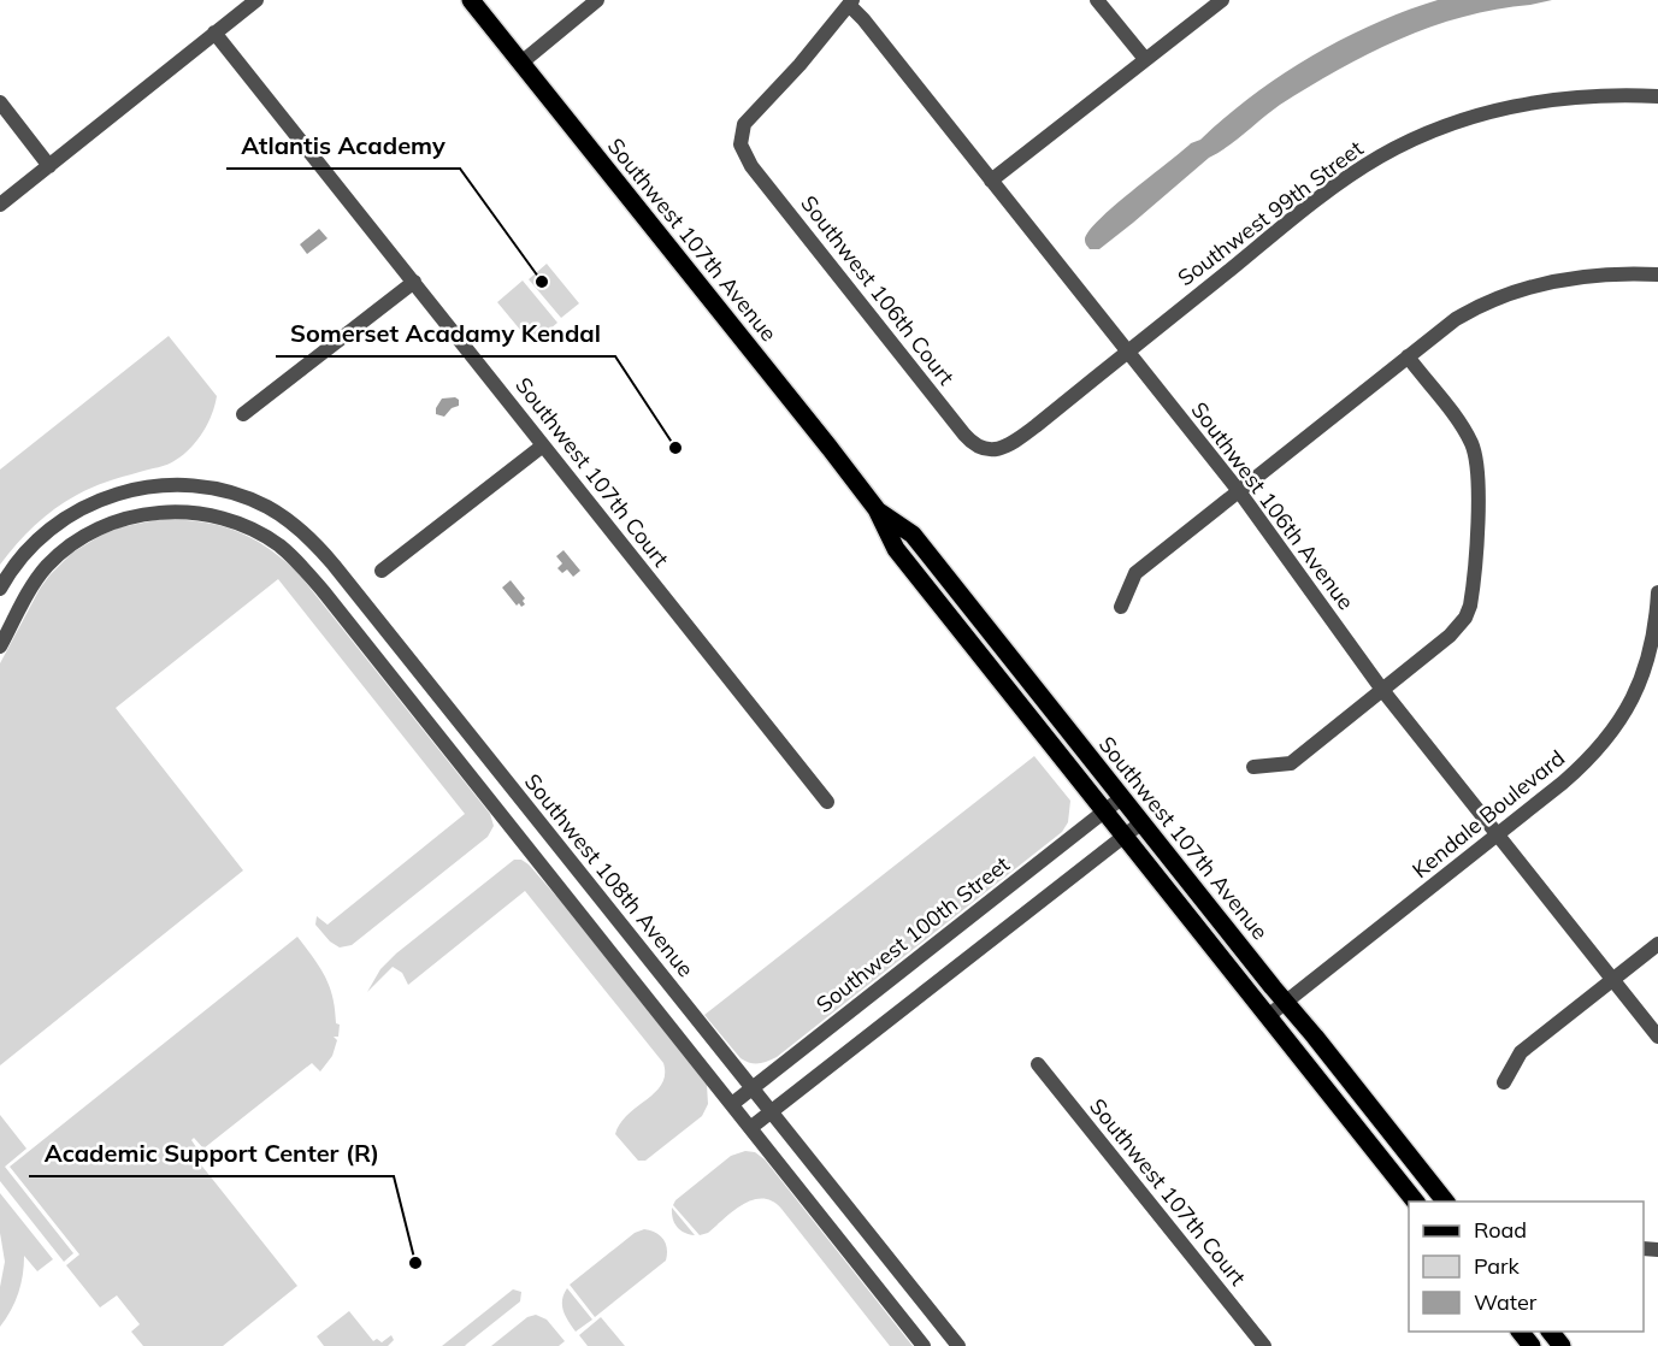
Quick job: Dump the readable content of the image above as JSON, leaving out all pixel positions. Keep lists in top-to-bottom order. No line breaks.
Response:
{"streets":{"main road":["Southwest 107th Avenue"],"street":["Southwest 99th Street","Southwest 106th Court","Southwest 107th Court","Southwest 106th Avenue","Kendale Boulevard","Southwest 108th Avenue","Southwest 100th Street"]},"crossings":[["Southwest 99th Street","Southwest 106th Court"],["Southwest 99th Street","Southwest 106th Avenue"],["Southwest 107th Avenue","Kendale Boulevard"],["Southwest 107th Avenue","Southwest 100th Street"],["Southwest 106th Court","Southwest 106th Avenue"],["Southwest 106th Avenue","Kendale Boulevard"],["Southwest 108th Avenue","Southwest 100th Street"]],"places":["Atlantis Academy","Somerset Acadamy Kendal","Academic Support Center (R)"],"legend":["Road","Park","Water"]}
